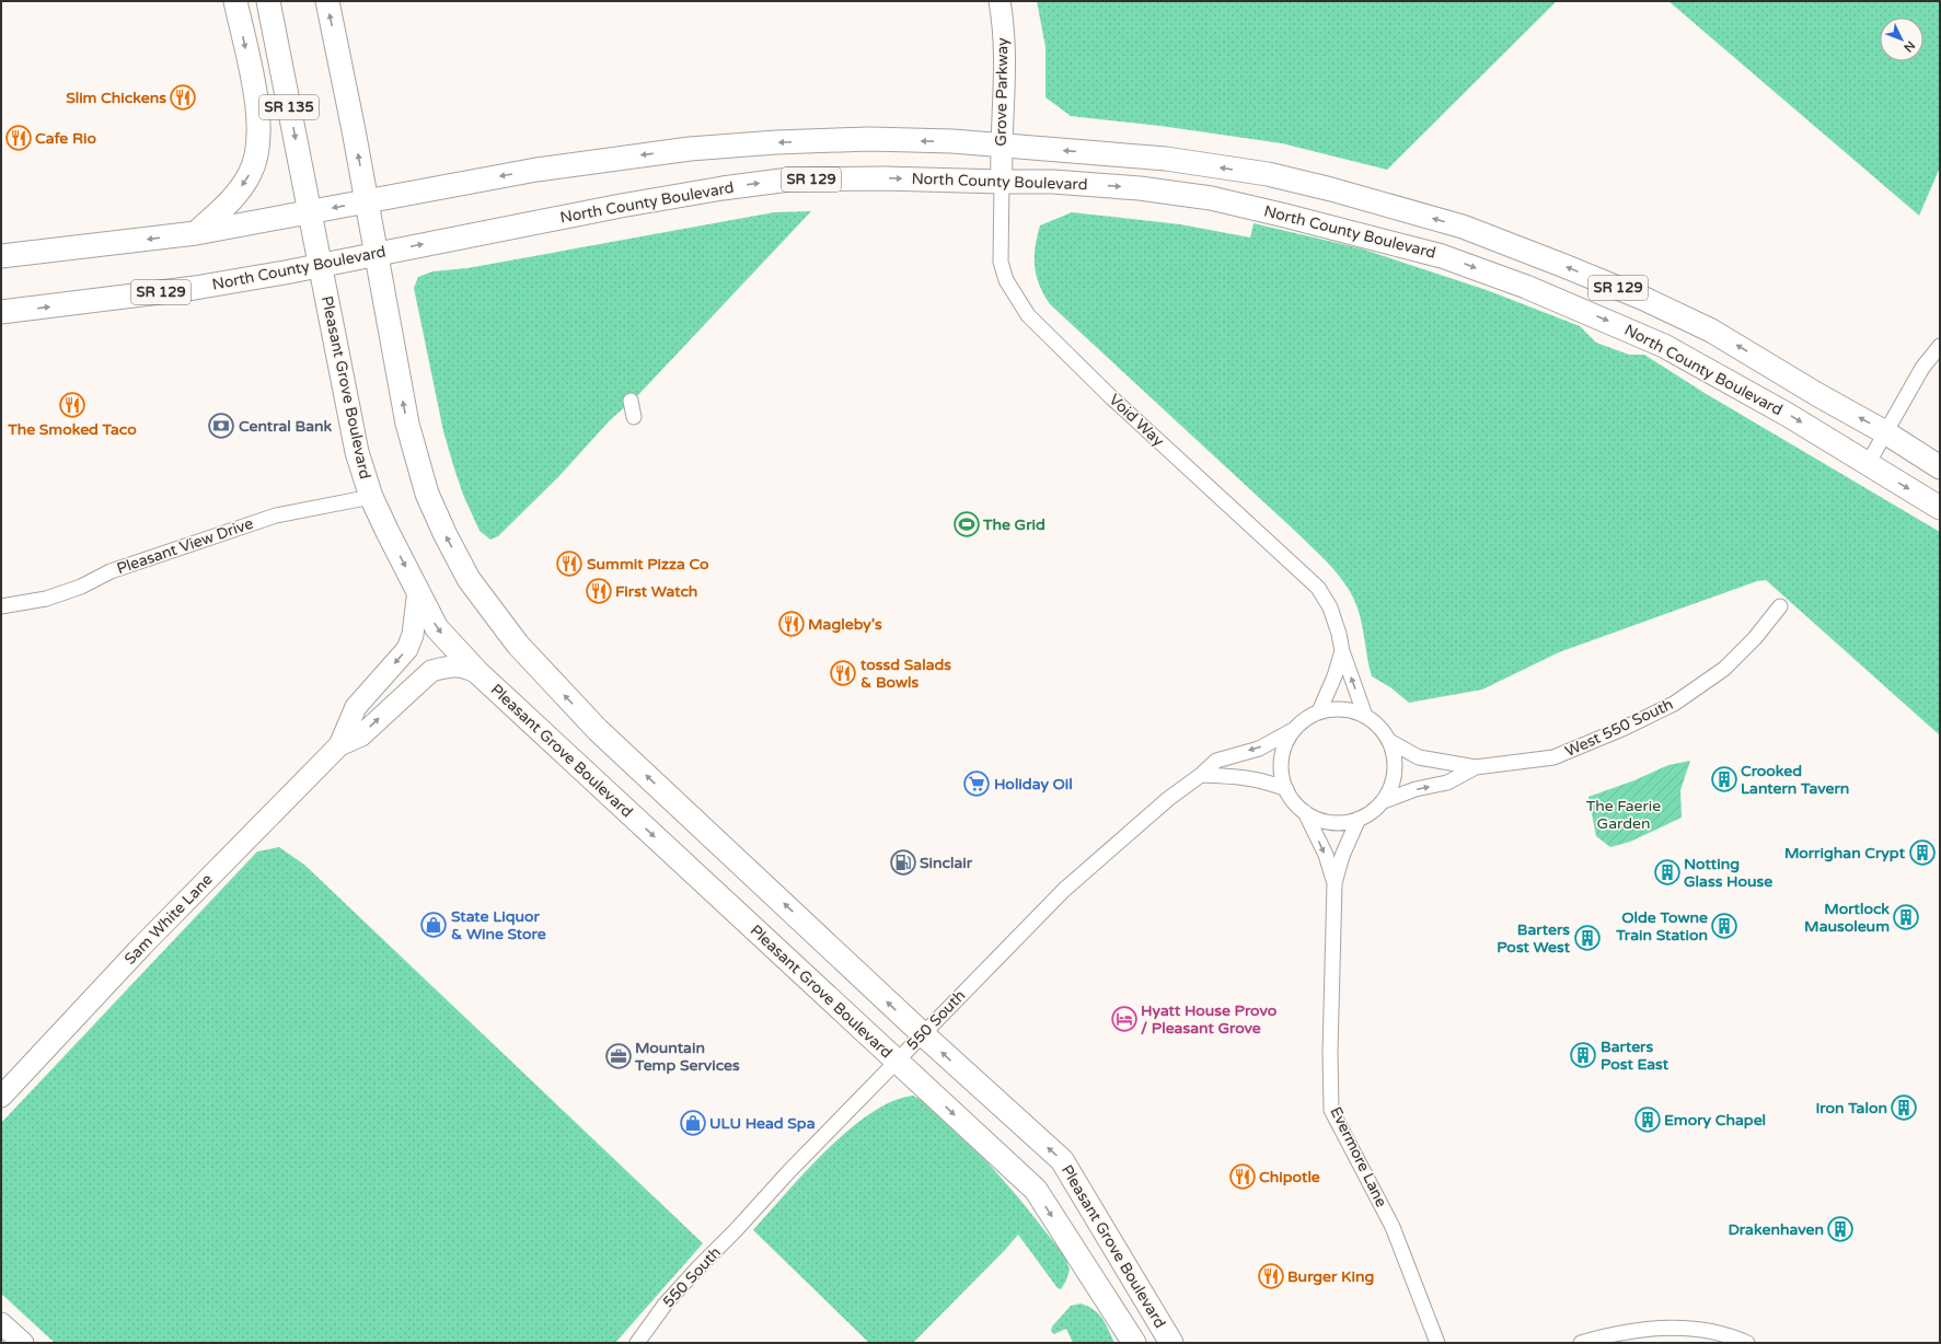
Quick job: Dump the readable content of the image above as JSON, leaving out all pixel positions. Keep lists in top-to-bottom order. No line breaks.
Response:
{"streets":{"main road":["SR 135","SR 129","North County Boulevard","Pleasant Grove Boulevard"],"street":["Grove Parkway","Void Way","Pleasant View Drive","West 550 South","Sam White Lane","550 South","Evermore Lane"]},"crossings":[["Grove Parkway","SR 129"],["Grove Parkway","Void Way"],["SR 129","Pleasant Grove Boulevard"],["SR 129","Void Way"],["North County Boulevard","Pleasant Grove Boulevard"],["North County Boulevard","Void Way"],["Pleasant Grove Boulevard","Pleasant View Drive"],["Pleasant Grove Boulevard","Sam White Lane"],["Pleasant Grove Boulevard","550 South"],["Void Way","550 South"]],"parks":["The Faerie Garden"],"places":{"restaurant":["Slim Chickens","Cafe Rio","The Smoked Taco","Summit Pizza Co","First Watch","Magleby's","tossd Salads & Bowls","Chipotle","Burger King"],"bank":["Central Bank"],"sports":["The Grid"],"building":["Crooked Lantern Tavern","Morrighan Crypt","Notting Glass House","Mortlock Mausoleum","Olde Towne Train Station","Barters Post West","Barters Post East","Iron Talon","Emory Chapel","Drakenhaven"],"supermarket":["Holiday Oil"],"fuel station":["Sinclair"],"shop":["State Liquor & Wine Store","ULU Head Spa"],"hotel":["Hyatt House Provo / Pleasant Grove"],"office":["Mountain Temp Services"]},"north":"bottom right"}
